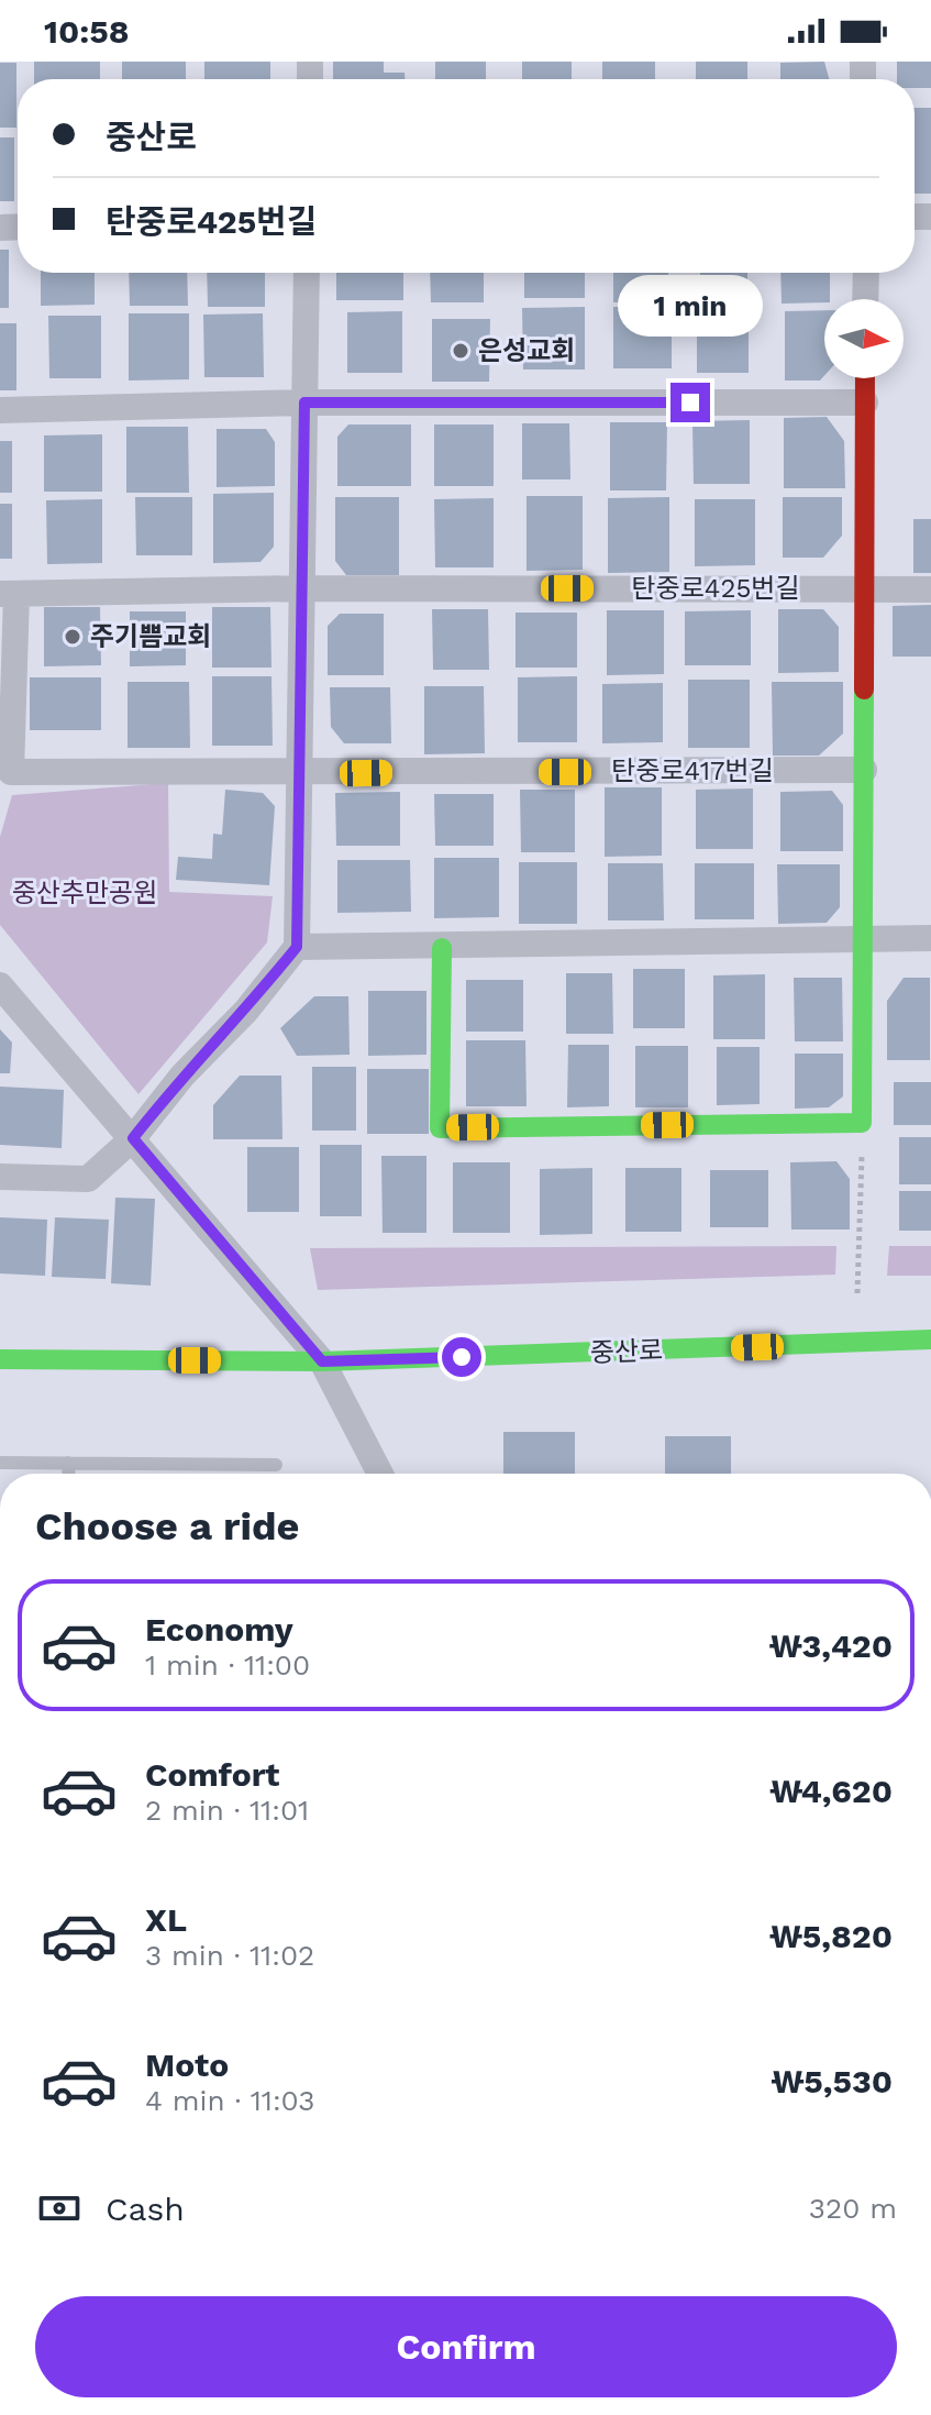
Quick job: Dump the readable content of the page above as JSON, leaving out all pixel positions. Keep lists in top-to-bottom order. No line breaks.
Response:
{"streets":{"street":["탄중로425번길","탄중로417번길","중산로"]},"crossings":[["탄중로425번길","탄중로417번길"]],"parks":["중산추만공원"],"places":["은성교회","주기쁨교회"],"north":"right","page":{"status":"10:58","banner":["중산로","탄중로425번길"],"bubble":"1 min","heading":"Choose a ride","list":[{"name":"Economy","note":"1 min · 11:00","value":"₩3,420"},{"name":"Comfort","note":"2 min · 11:01","value":"₩4,620"},{"name":"XL","note":"3 min · 11:02","value":"₩5,820"},{"name":"Moto","note":"4 min · 11:03","value":"₩5,530"}],"pay":["Cash","320 m"],"buttons":"Confirm"}}
